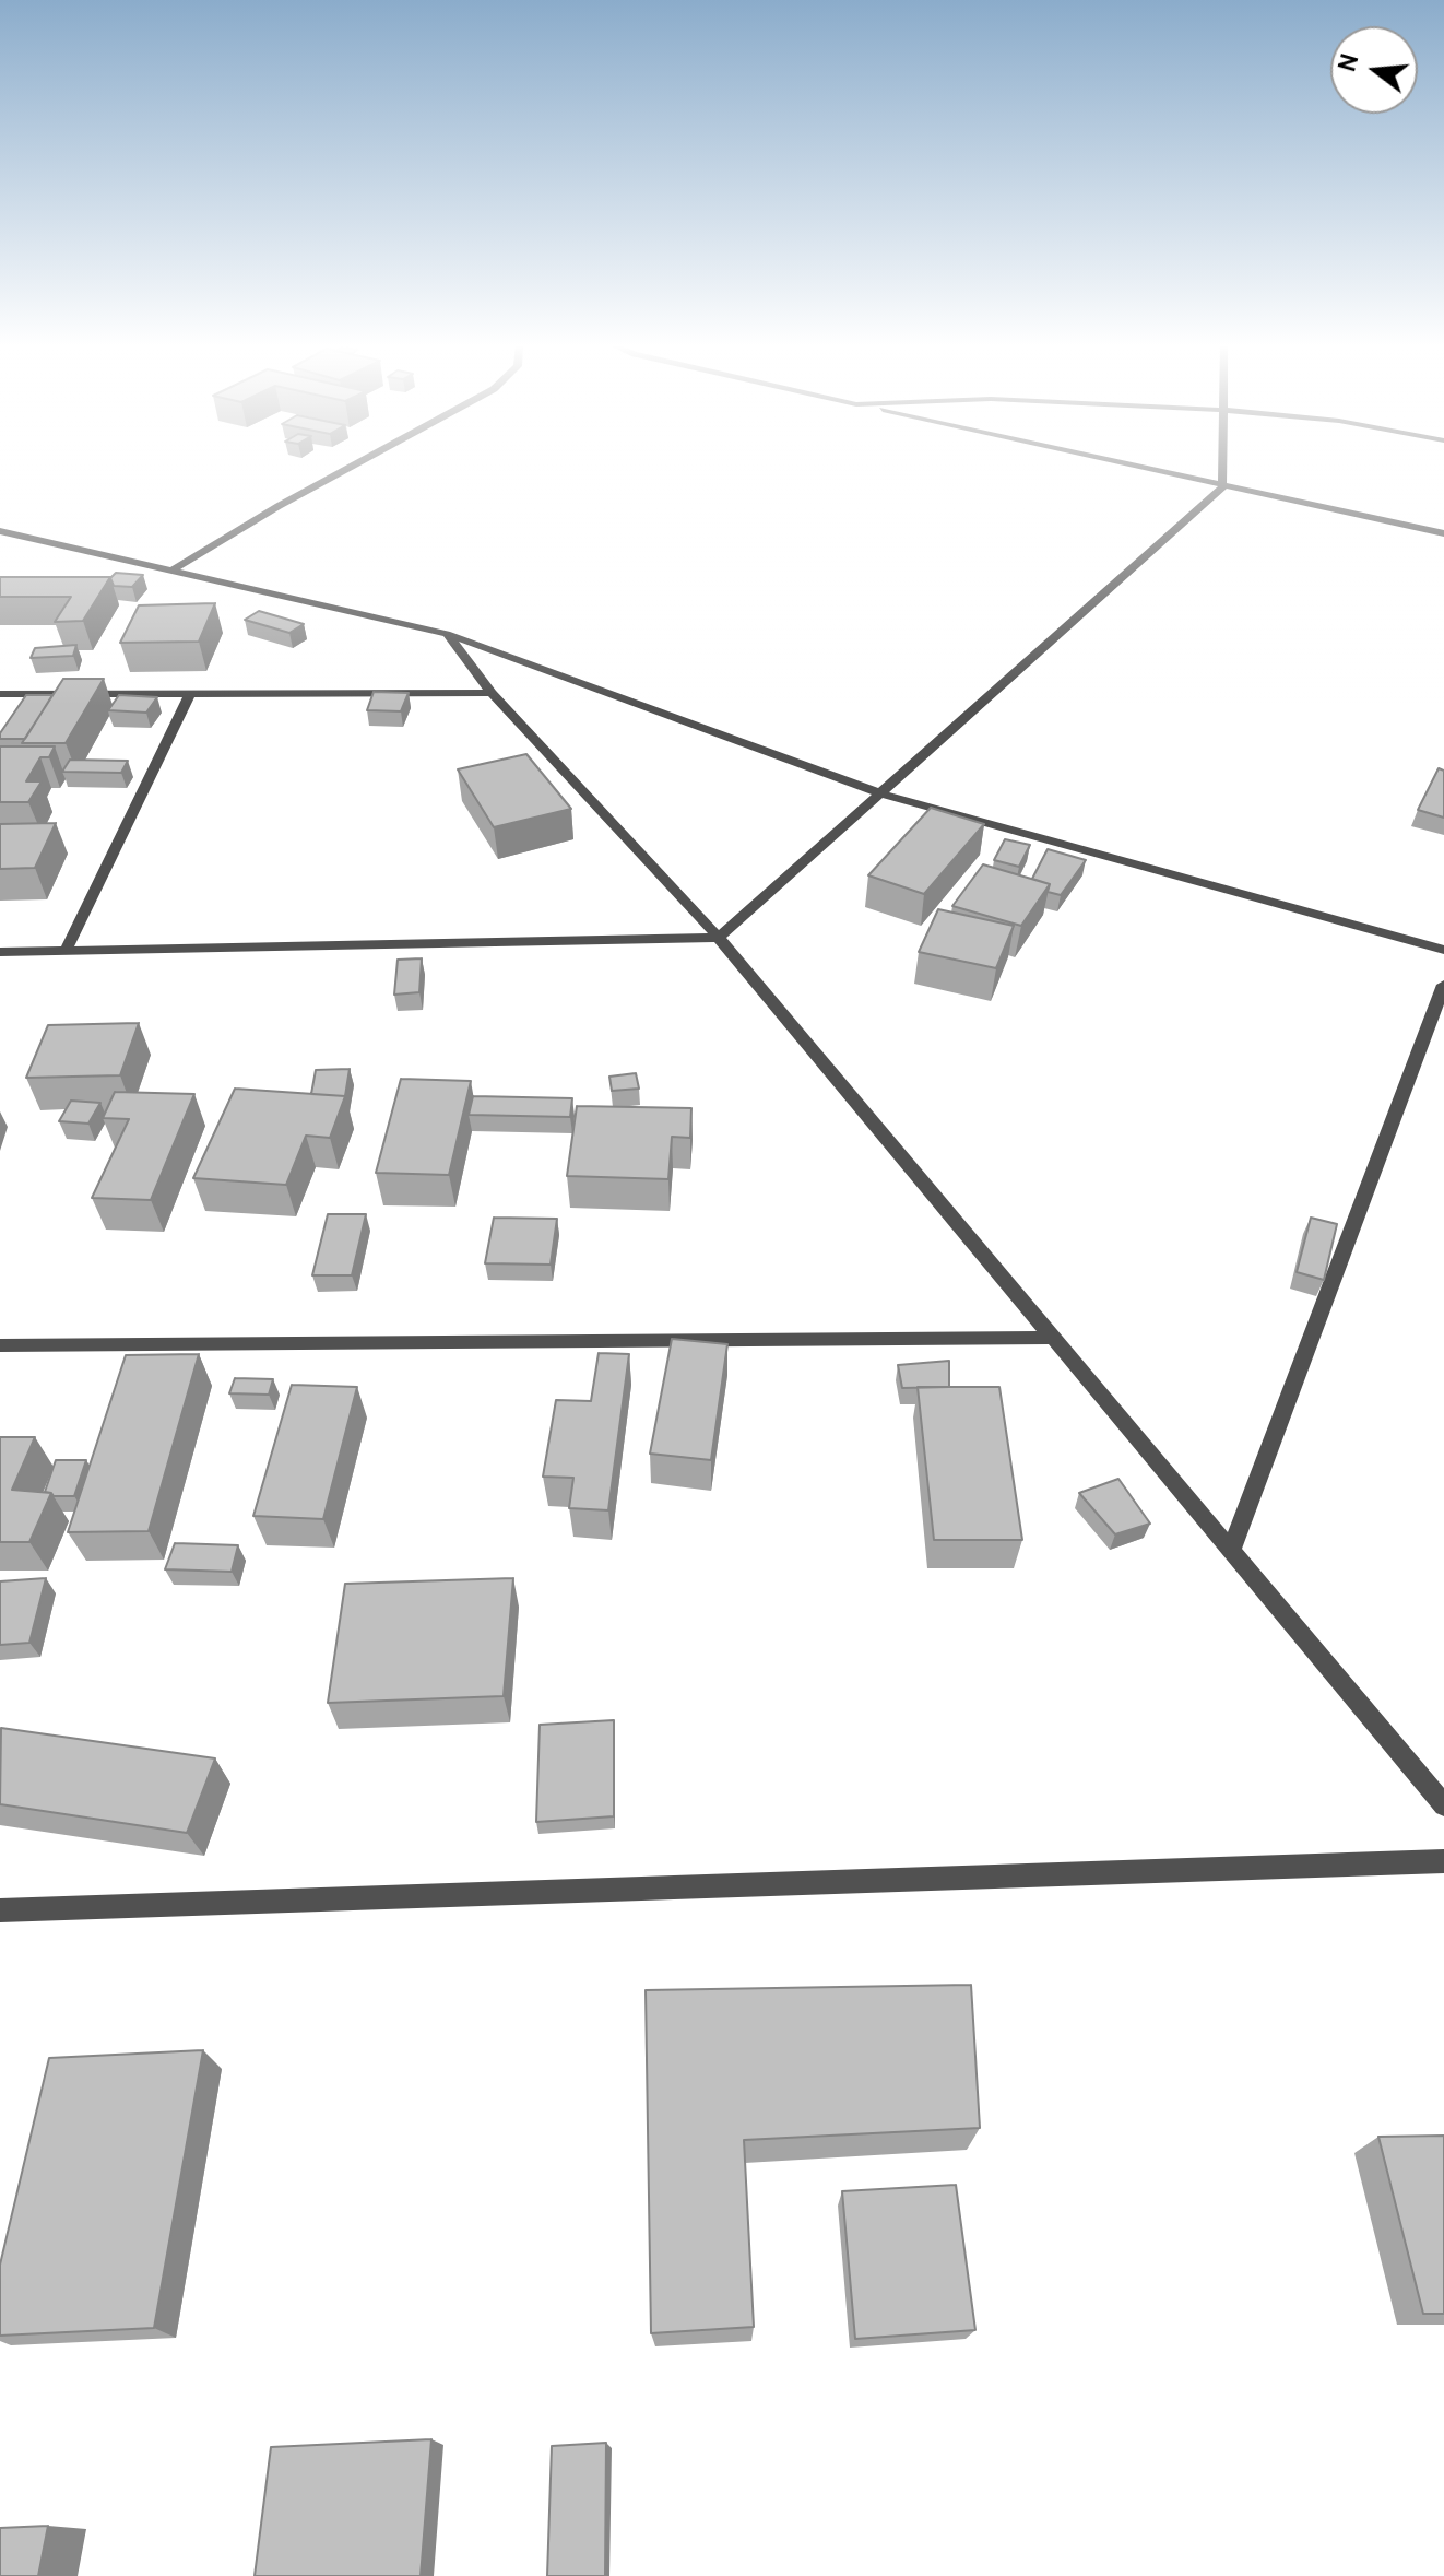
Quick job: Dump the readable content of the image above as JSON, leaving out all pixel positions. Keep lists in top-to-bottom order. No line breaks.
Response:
{"north":"left"}
